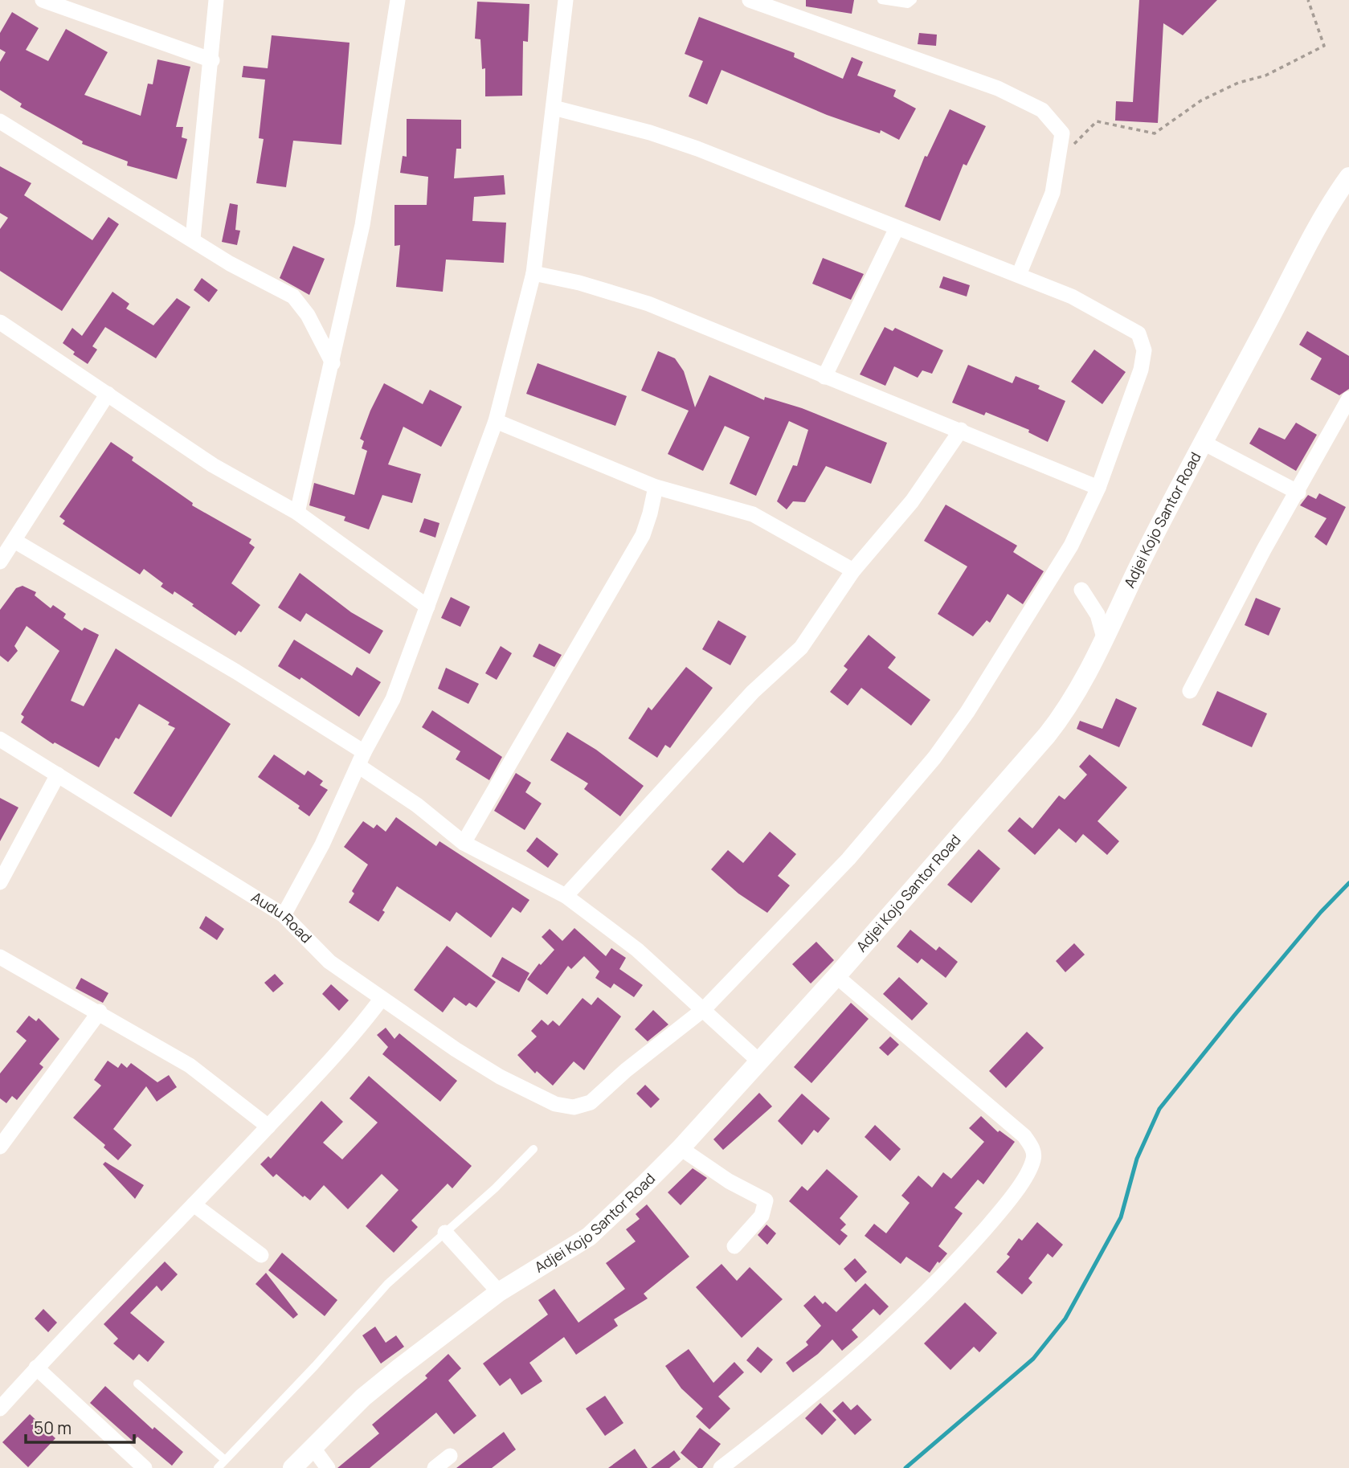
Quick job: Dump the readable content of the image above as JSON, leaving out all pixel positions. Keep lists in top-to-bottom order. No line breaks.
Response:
{"streets":{"street":["Adjei Kojo Santor Road","Audu Road"]},"scale_bar":"50 m"}
